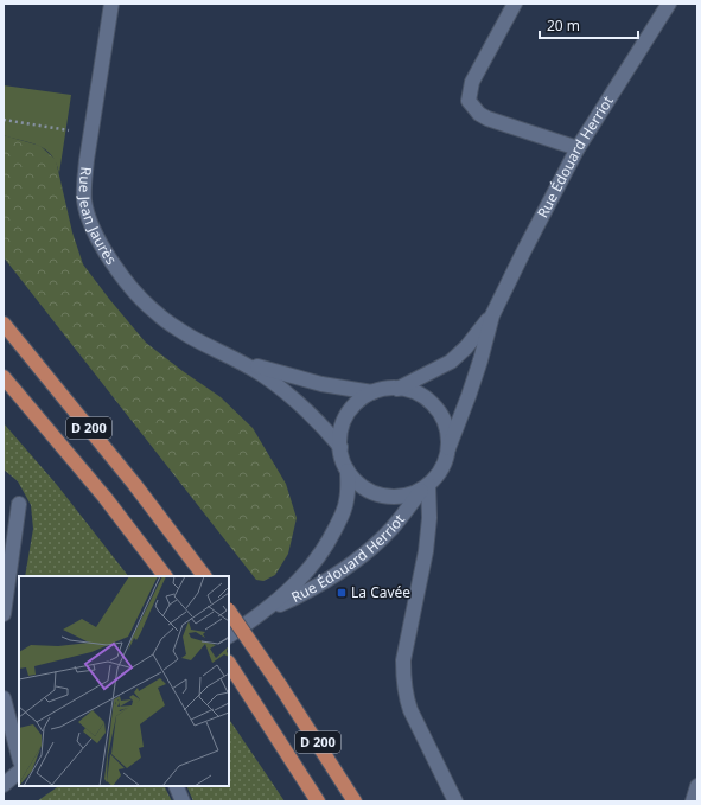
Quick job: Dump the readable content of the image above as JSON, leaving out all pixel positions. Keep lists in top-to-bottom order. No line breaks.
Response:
{"streets":{"main road":["D 200"],"street":["Rue Édouard Herriot","Rue Jean Jaurès"]},"crossings":[["Rue Édouard Herriot","Rue Jean Jaurès"]],"places":{"transit":["La Cavée"]},"scale_bar":"20 m"}
